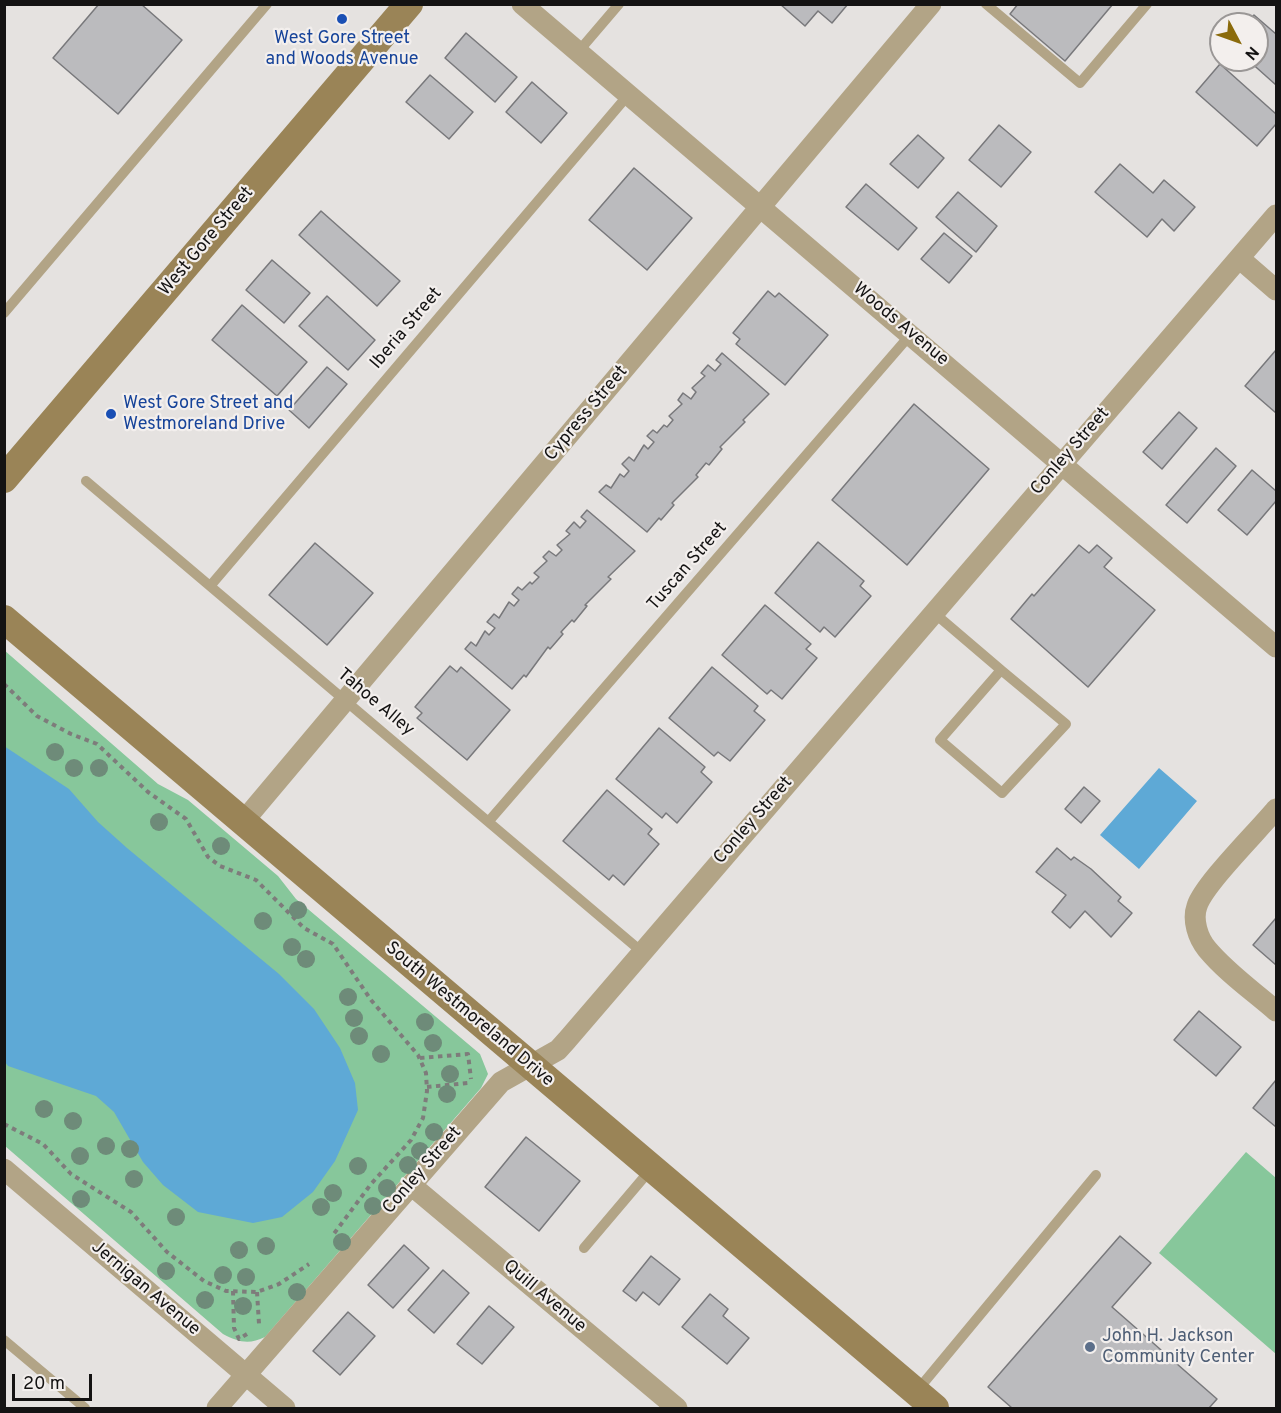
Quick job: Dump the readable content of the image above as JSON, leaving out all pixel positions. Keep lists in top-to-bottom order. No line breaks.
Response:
{"streets":{"street":["West Gore Street","Woods Avenue","Cypress Street","Conley Street","South Westmoreland Drive","Jernigan Avenue","Quill Avenue"],"lane":["Iberia Street","Tuscan Street","Tahoe Alley"]},"crossings":[["Woods Avenue","Iberia Street"],["Woods Avenue","Cypress Street"],["Woods Avenue","Conley Street"],["Woods Avenue","Tuscan Street"],["Iberia Street","Tahoe Alley"],["Cypress Street","Tahoe Alley"],["Cypress Street","South Westmoreland Drive"],["Conley Street","Tahoe Alley"],["Conley Street","South Westmoreland Drive"],["Conley Street","Jernigan Avenue"],["Conley Street","Quill Avenue"],["Tuscan Street","Tahoe Alley"]],"places":["West Gore Street and Woods Avenue","West Gore Street and Westmoreland Drive","John H. Jackson Community Center"],"scale_bar":"20 m","north":"bottom right"}
